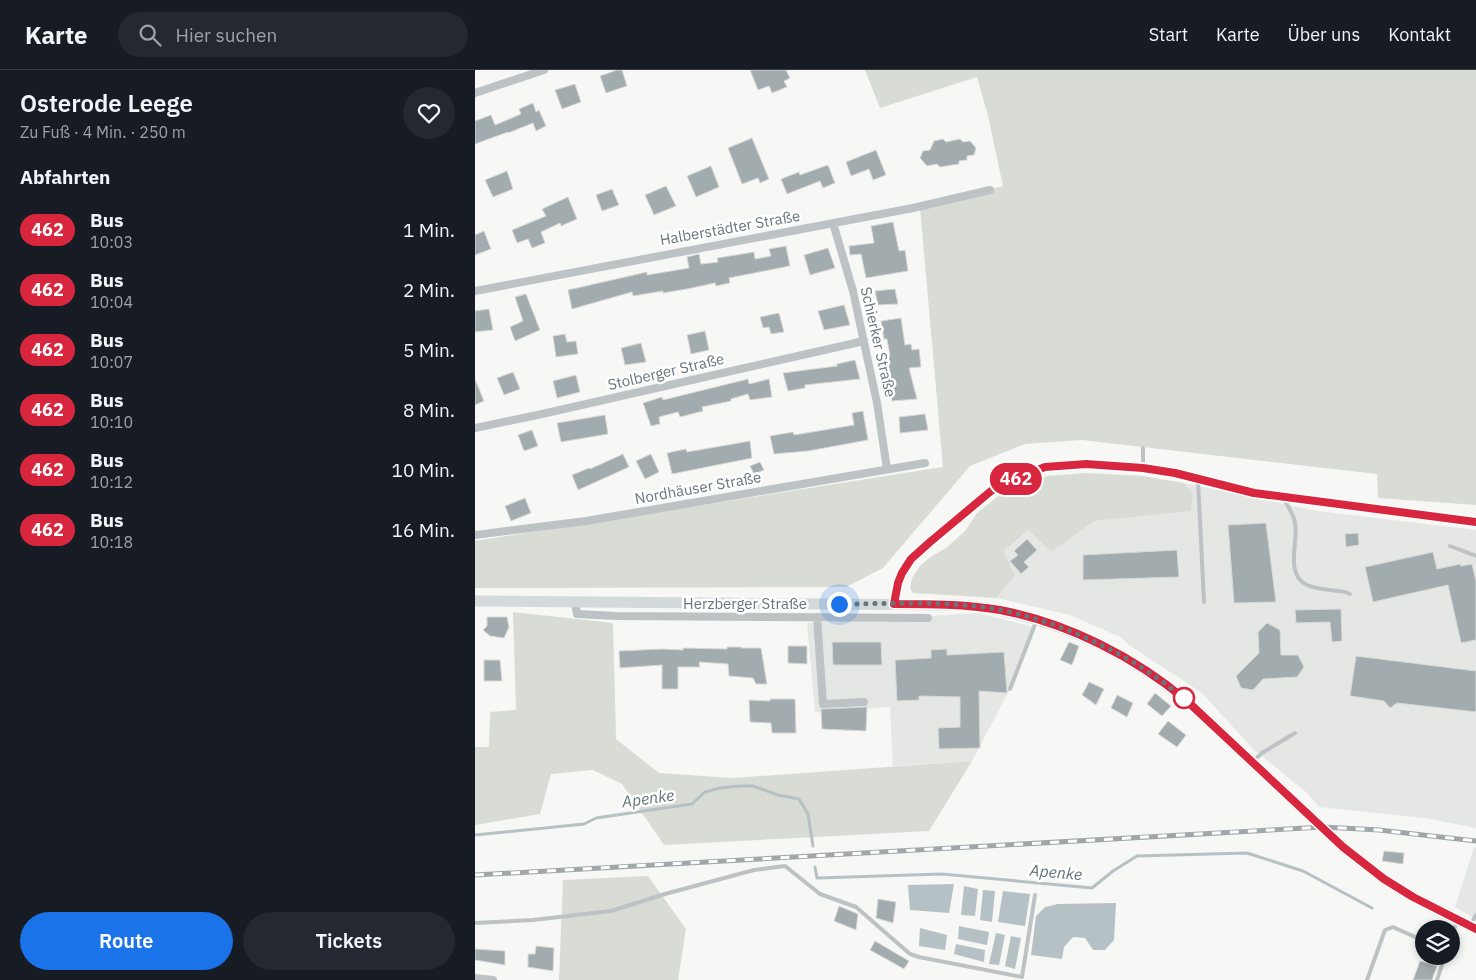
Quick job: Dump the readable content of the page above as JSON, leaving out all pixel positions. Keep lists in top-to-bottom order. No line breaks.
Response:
{"streets":{"street":["Halberstädter Straße","Schierker Straße","Stolberger Straße","Nordhäuser Straße","Herzberger Straße"]},"crossings":[["Halberstädter Straße","Schierker Straße"],["Schierker Straße","Stolberger Straße"],["Schierker Straße","Nordhäuser Straße"]],"water":["Apenke"],"lines":["bus line 462"],"page":{"header":"Karte","search":"Hier suchen","nav":["Start","Karte","Über uns","Kontakt"],"heading":[["Osterode Leege","Zu Fuß · 4 Min. · 250 m"],"Abfahrten"],"on_map":"462","list":[{"mark":"462","name":"Bus","note":"10:03","value":"1 Min."},{"mark":"462","name":"Bus","note":"10:04","value":"2 Min."},{"mark":"462","name":"Bus","note":"10:07","value":"5 Min."},{"mark":"462","name":"Bus","note":"10:10","value":"8 Min."},{"mark":"462","name":"Bus","note":"10:12","value":"10 Min."},{"mark":"462","name":"Bus","note":"10:18","value":"16 Min."}],"buttons":["Route","Tickets"]}}
